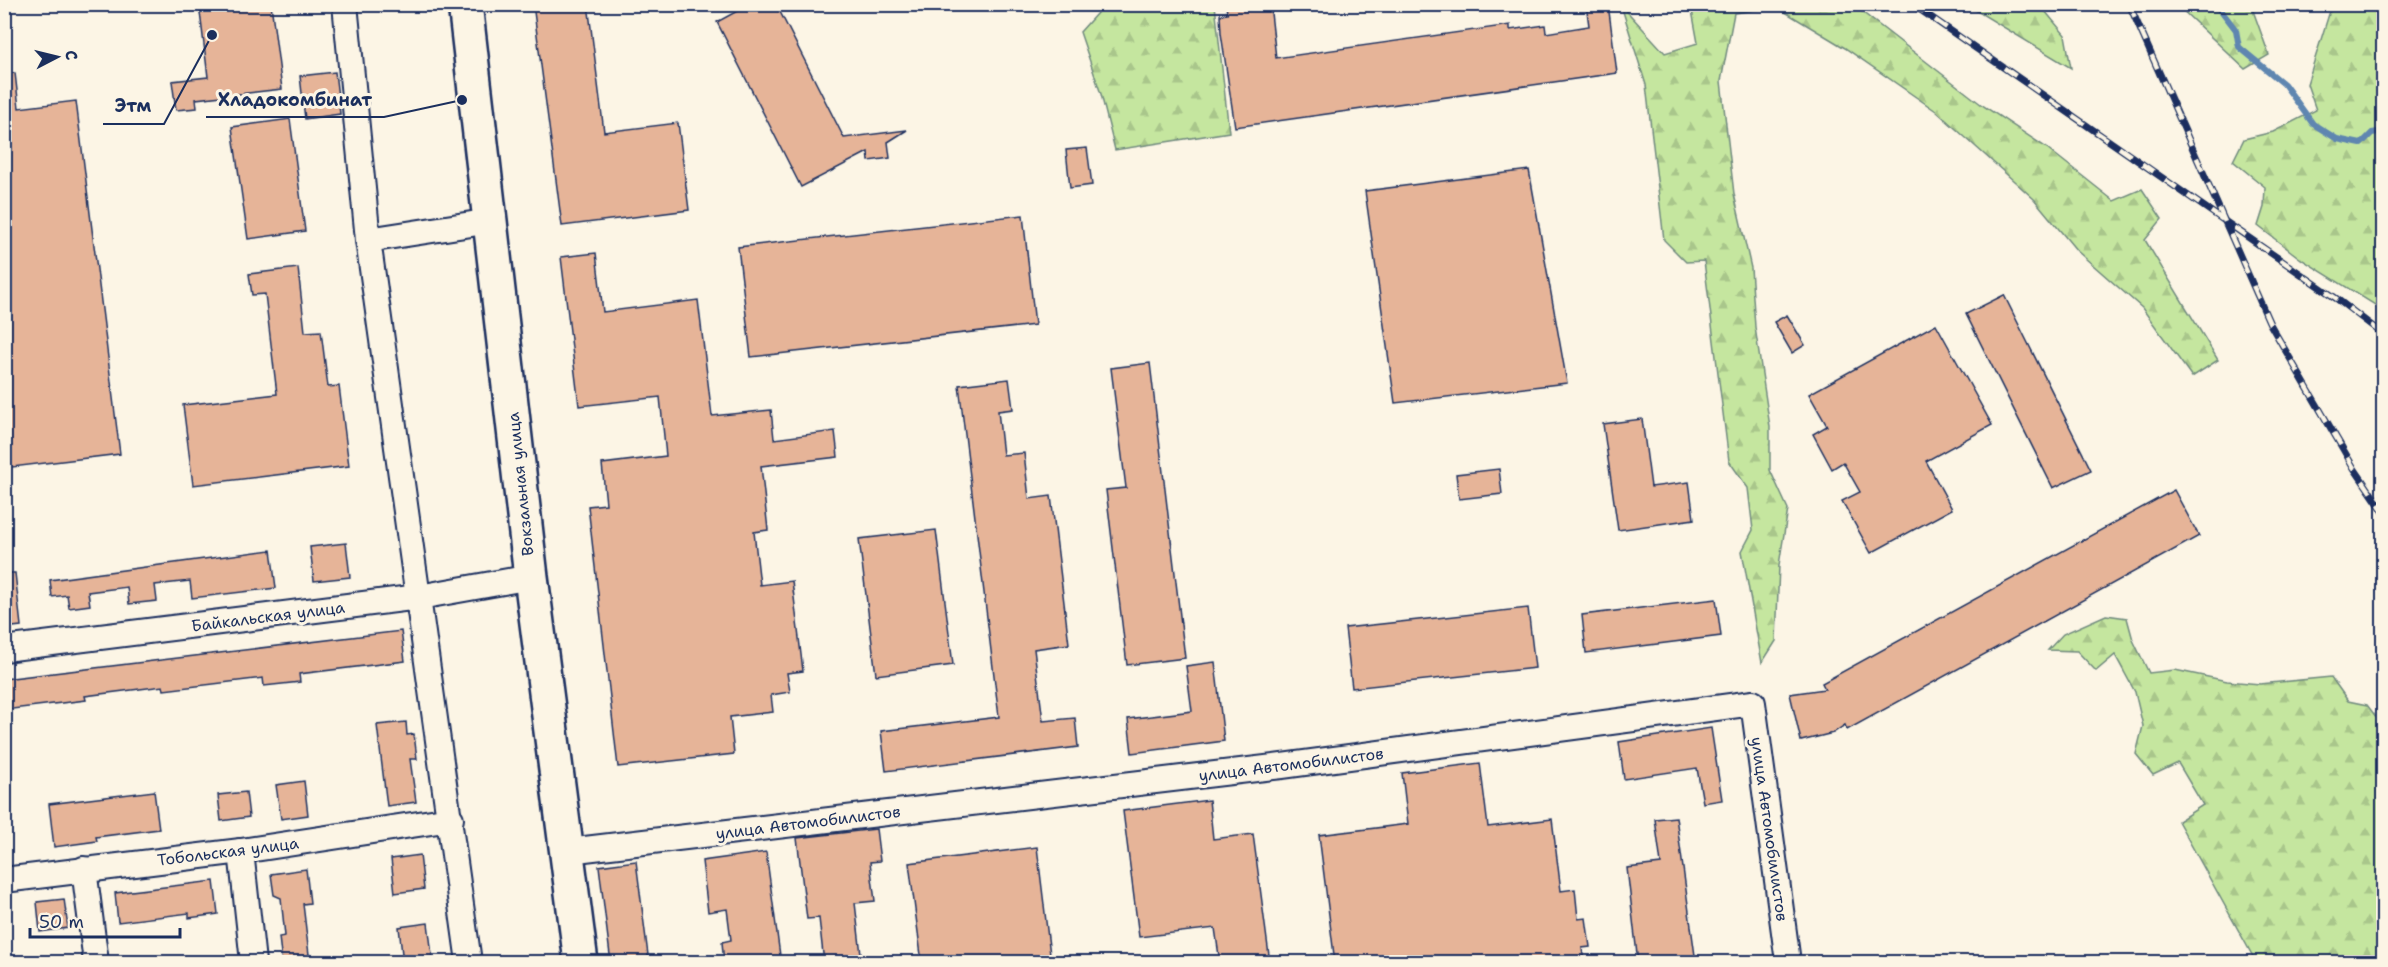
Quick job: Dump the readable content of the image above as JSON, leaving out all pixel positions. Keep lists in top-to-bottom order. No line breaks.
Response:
{"streets":{"main road":["Вокзальная улица"],"street":["Байкальская улица","улица Автомобилистов","Тобольская улица"]},"crossings":[["Вокзальная улица","Байкальская улица"],["Вокзальная улица","улица Автомобилистов"]],"places":["Этм","Хладокомбинат"],"scale_bar":"50 m","north":"right"}
